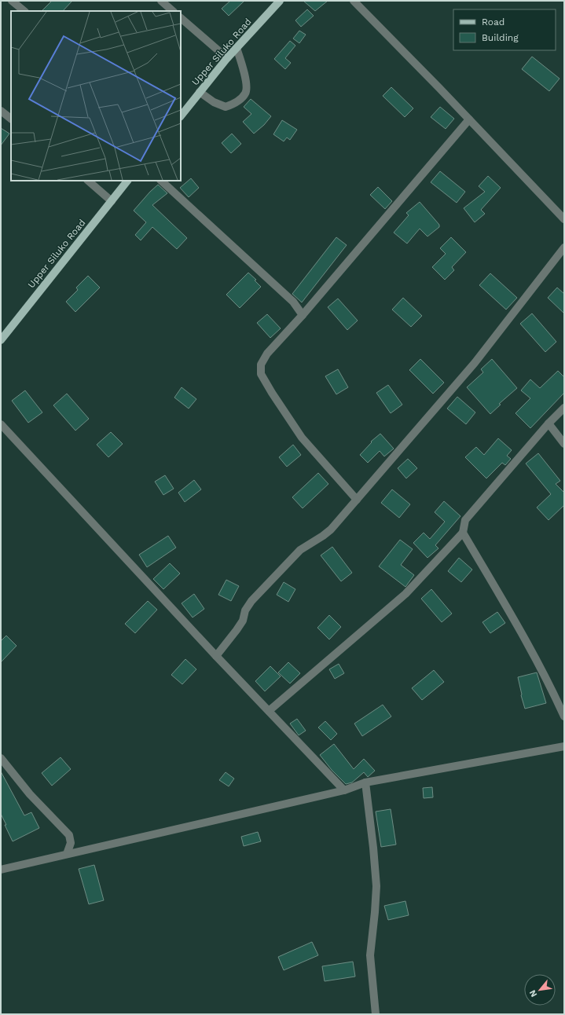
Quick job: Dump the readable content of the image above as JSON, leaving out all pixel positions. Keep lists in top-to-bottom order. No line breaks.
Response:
{"streets":{"main road":["Upper Siluko Road"]},"legend":["Road","Building"],"north":"bottom left"}
